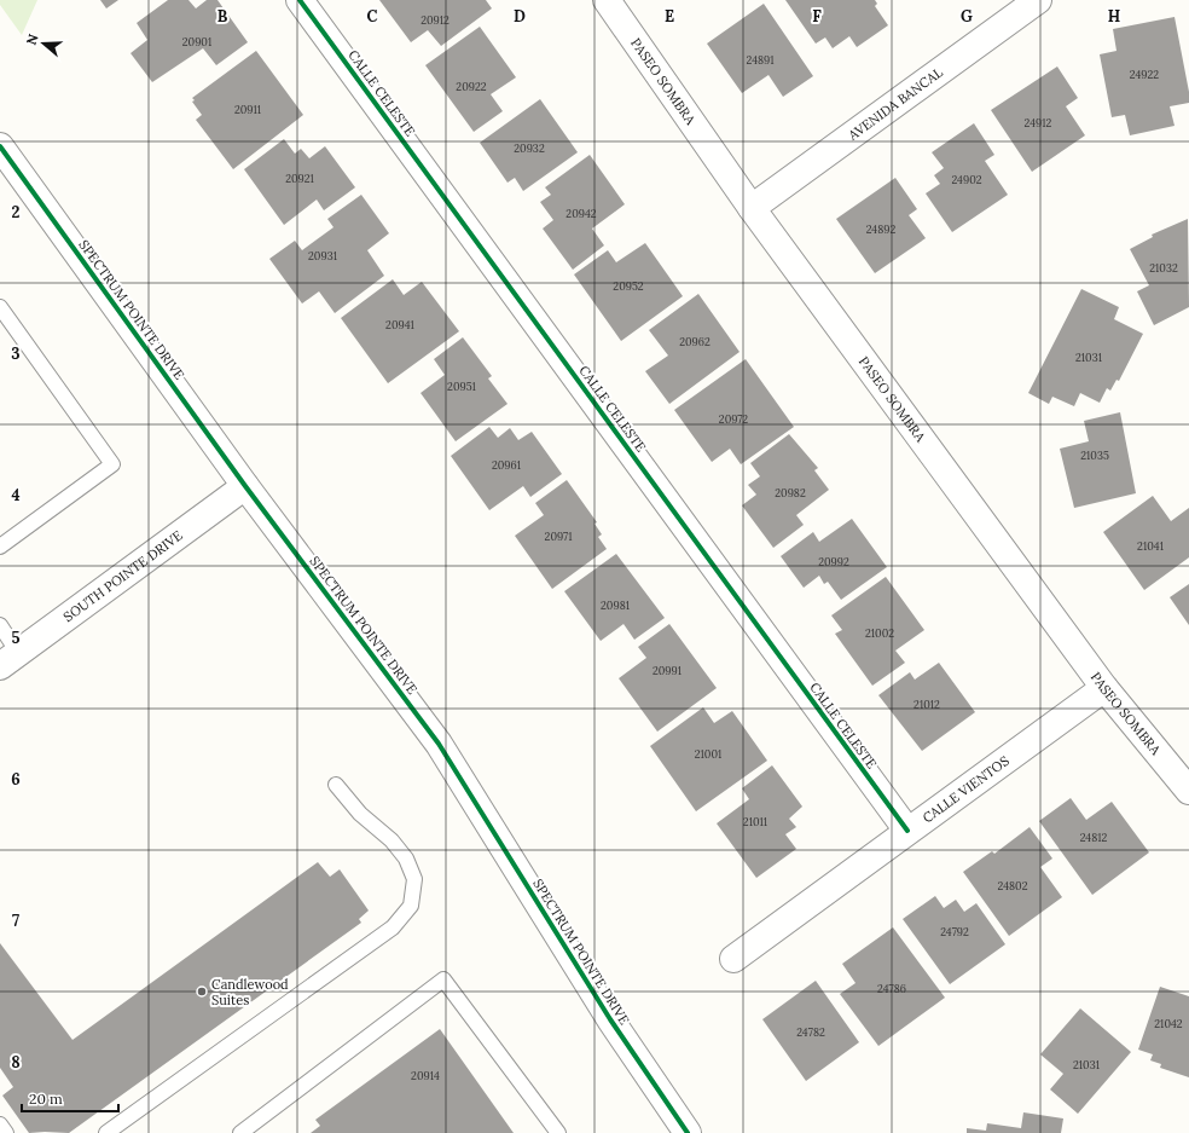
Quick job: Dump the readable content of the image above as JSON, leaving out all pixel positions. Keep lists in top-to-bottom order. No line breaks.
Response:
{"streets":{"street":["PASEO SOMBRA","CALLE CELESTE","AVENIDA BANCAL","SPECTRUM POINTE DRIVE","SOUTH POINTE DRIVE","CALLE VIENTOS"]},"crossings":[["PASEO SOMBRA","AVENIDA BANCAL"],["PASEO SOMBRA","CALLE VIENTOS"],["CALLE CELESTE","CALLE VIENTOS"],["SPECTRUM POINTE DRIVE","SOUTH POINTE DRIVE"]],"places":["Candlewood Suites"],"house_numbers":["20912","20901","24891","24922","20922","20911","24912","20932","20921","24902","20942","24892","20931","21032","20952","20941","20962","21031","20951","20972","21035","20961","20982","20971","21041","20992","20981","21002","20991","21012","21001","21011","24812","24802","24792","24786","21042","24782","21031","20914"],"scale_bar":"20 m","north":"left","grid":{"columns":["B","C","D","E","F","G","H"],"rows":["2","3","4","5","6","7","8"]}}
